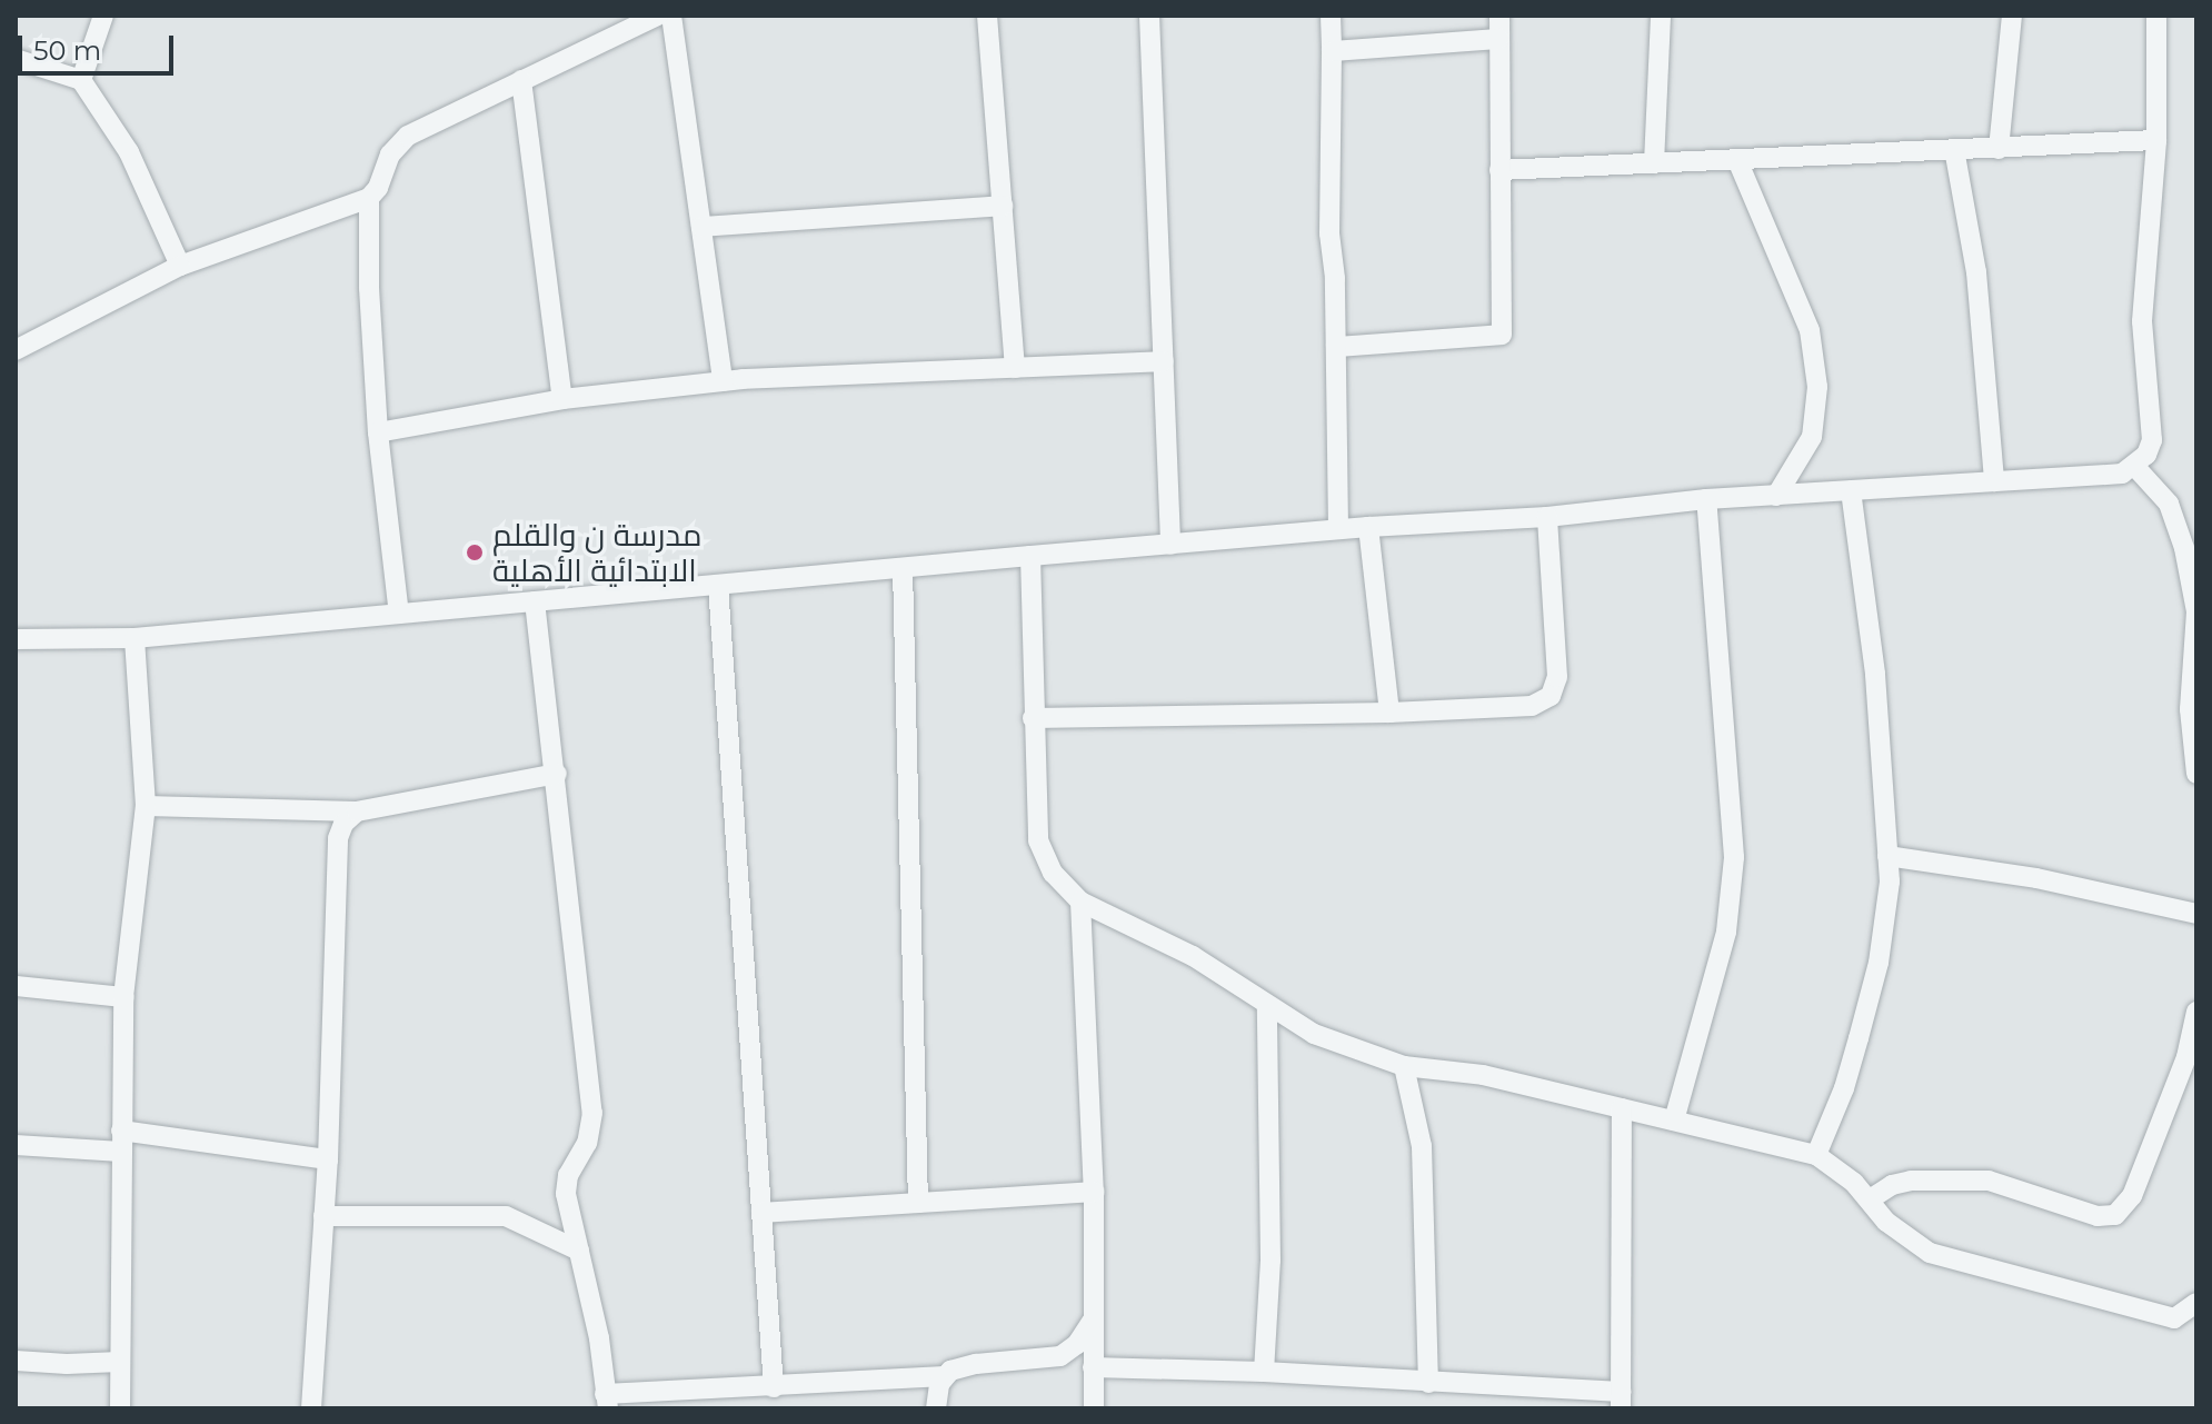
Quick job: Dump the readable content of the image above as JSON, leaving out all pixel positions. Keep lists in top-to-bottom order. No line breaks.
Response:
{"places":["مدرسة ن والقلم الابتدائية الأهلية"],"scale_bar":"50 m"}
